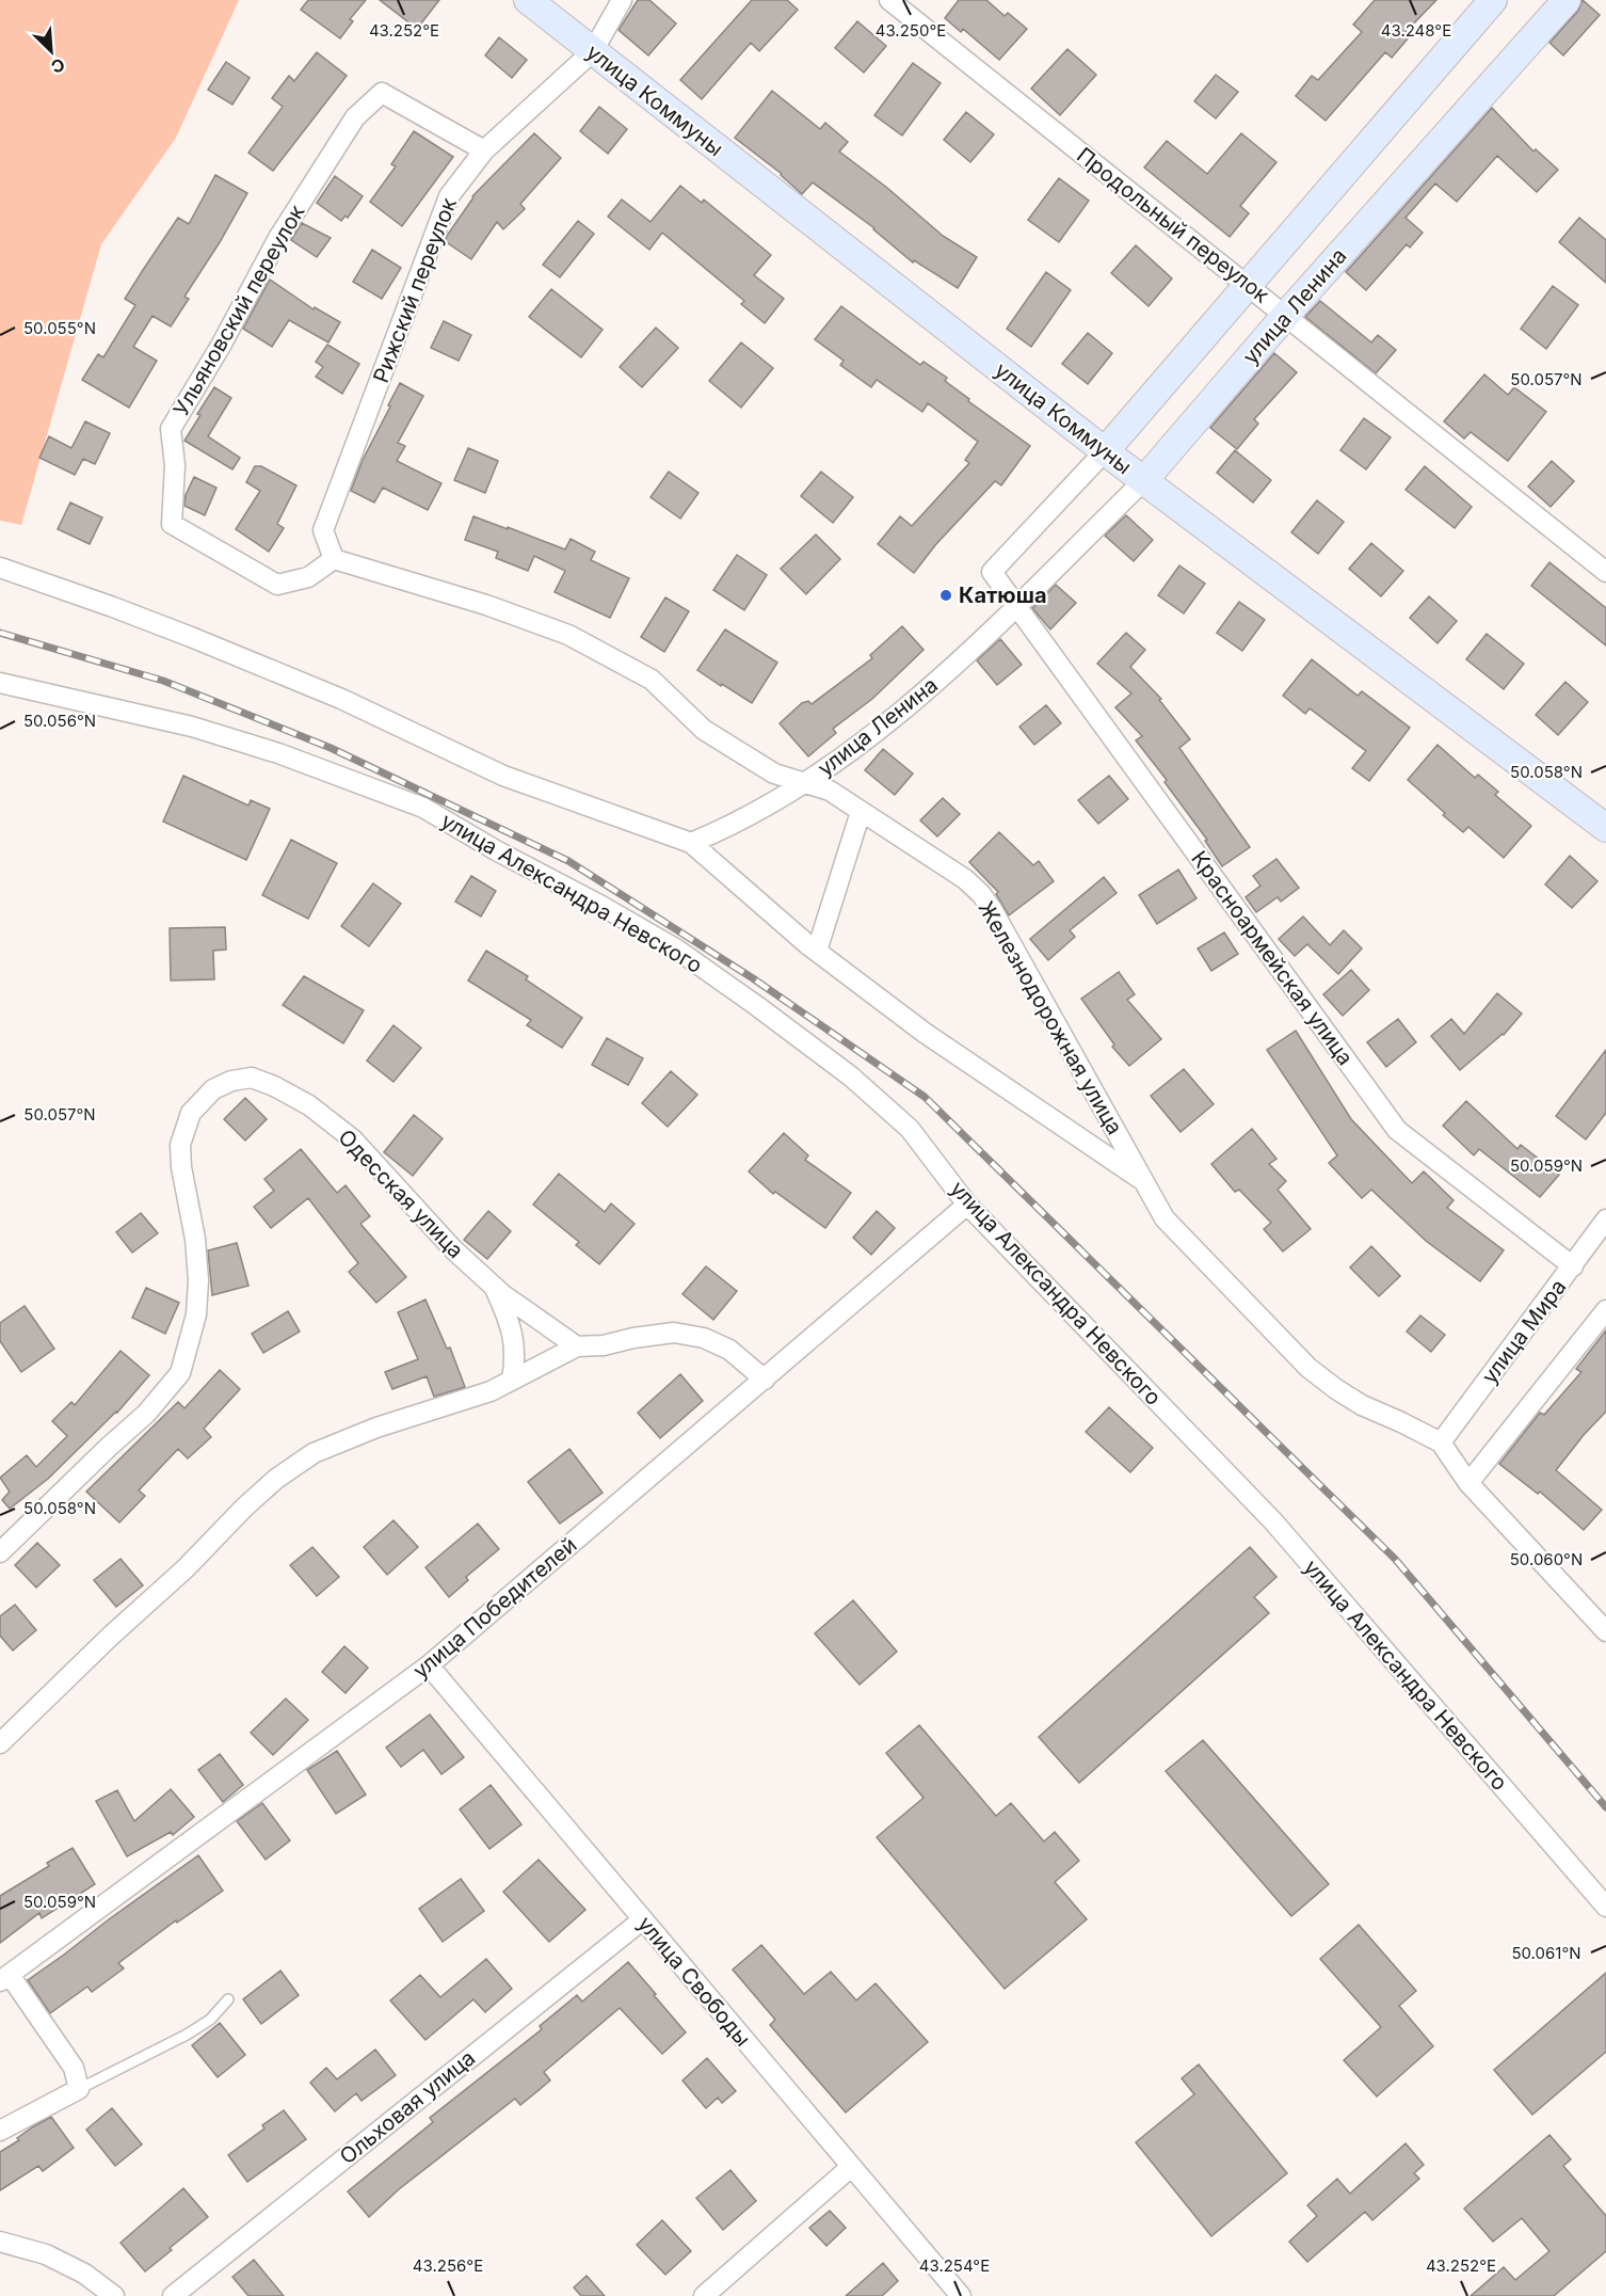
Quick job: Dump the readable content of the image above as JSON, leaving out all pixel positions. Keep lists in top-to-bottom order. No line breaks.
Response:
{"streets":{"street":["улица Коммуны","Продольный переулок","Рижский переулок","улица Ленина","Ульяновский переулок","улица Александра Невского","Красноармейская улица","Железнодорожная улица","Одесская улица","улица Мира","улица Победителей","улица Свободы","Ольховая улица"]},"crossings":[["улица Коммуны","Рижский переулок"],["улица Коммуны","улица Ленина"],["Продольный переулок","улица Ленина"],["Рижский переулок","Ульяновский переулок"],["Рижский переулок","Железнодорожная улица"],["улица Ленина","Красноармейская улица"],["улица Ленина","Железнодорожная улица"],["Ульяновский переулок","Железнодорожная улица"],["улица Александра Невского","улица Победителей"],["Красноармейская улица","улица Мира"],["Железнодорожная улица","улица Мира"],["улица Победителей","улица Свободы"],["улица Свободы","Ольховая улица"]],"places":["Катюша"],"north":"bottom right","coordinates":["43.252°E","43.250°E","43.248°E","50.055°N","50.057°N","50.056°N","50.058°N","50.059°N","50.060°N","50.061°N","43.256°E","43.254°E"]}
